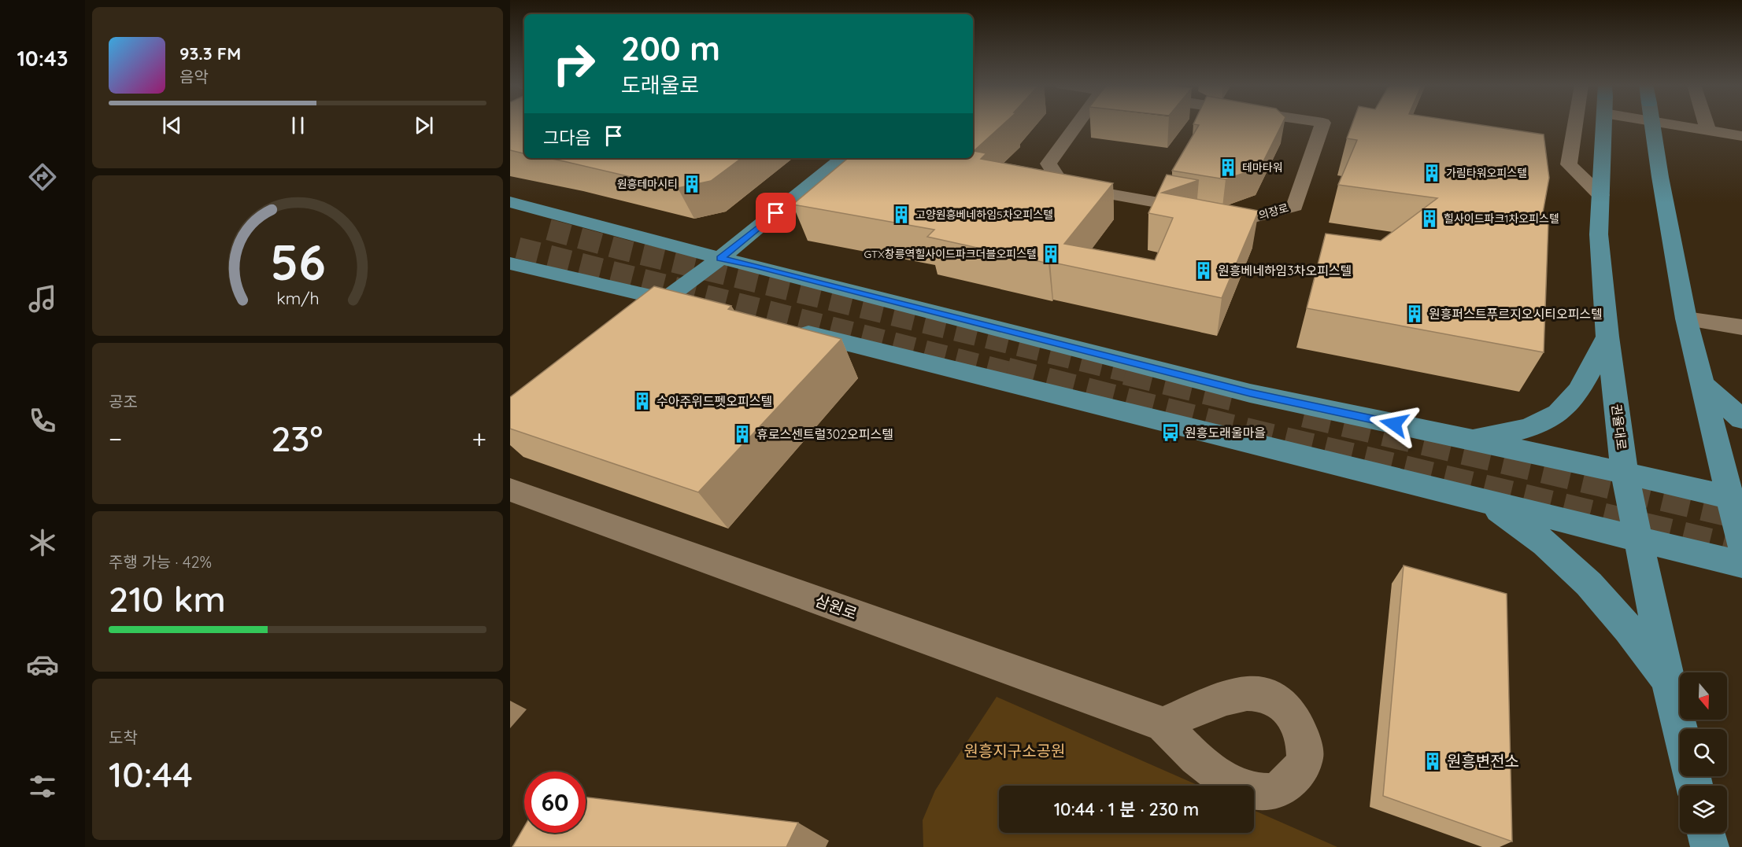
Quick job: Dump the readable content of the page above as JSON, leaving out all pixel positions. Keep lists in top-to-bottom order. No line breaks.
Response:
{"streets":{"main road":["권율대로"],"street":["의장로","삼원로"]},"parks":["원흥지구소공원"],"places":{"building":["테마타워","가림타워오피스텔","원흥테마시티","고양원흥베네하임5차오피스텔","힐사이드파크1차오피스텔","GTX창릉역힐사이드파크더블오피스텔","원흥베네하임3차오피스텔","원흥퍼스트푸르지오시티오피스텔","수아주위드펫오피스텔","휴로스센트럴302오피스텔","원흥변전소"],"bus stop":["원흥도래울마을"]},"north":"bottom","page":{"tabs":"10:43","turn":["200 m","도래울로"],"song":["93.3 FM","음악"],"then":"그다음","tile":["공조",["주행 가능 · 42%","210 km"],["도착","10:44"]],"heat":["−","23°","+"],"limit":"60","trip":"10:44 · 1 분 · 230 m","gauge":["56","km/h"]}}
